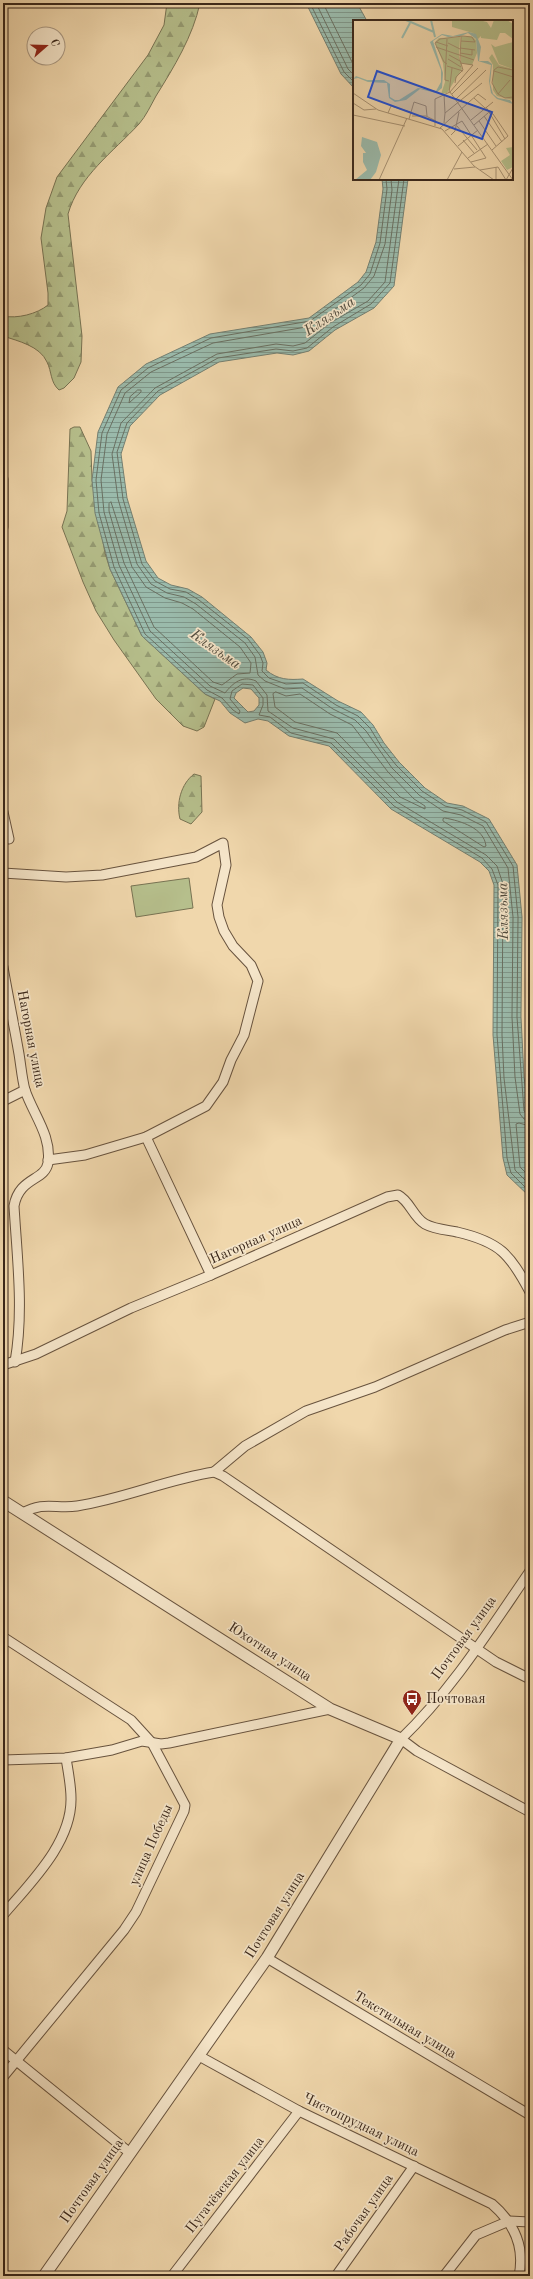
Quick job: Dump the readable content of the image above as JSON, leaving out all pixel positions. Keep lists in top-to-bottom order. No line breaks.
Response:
{"streets":{"street":["Нагорная улица","Почтовая улица","Юхотная улица","улица Победы","Текстильная улица","Чистопрудная улица","Пугачёвская улица","Рабочая улица"]},"crossings":[["Почтовая улица","Юхотная улица"],["Почтовая улица","Текстильная улица"],["Почтовая улица","Чистопрудная улица"],["Чистопрудная улица","Пугачёвская улица"],["Чистопрудная улица","Рабочая улица"]],"water":["Клязьма"],"places":{"bus stop":["Почтовая"]},"north":"right"}
